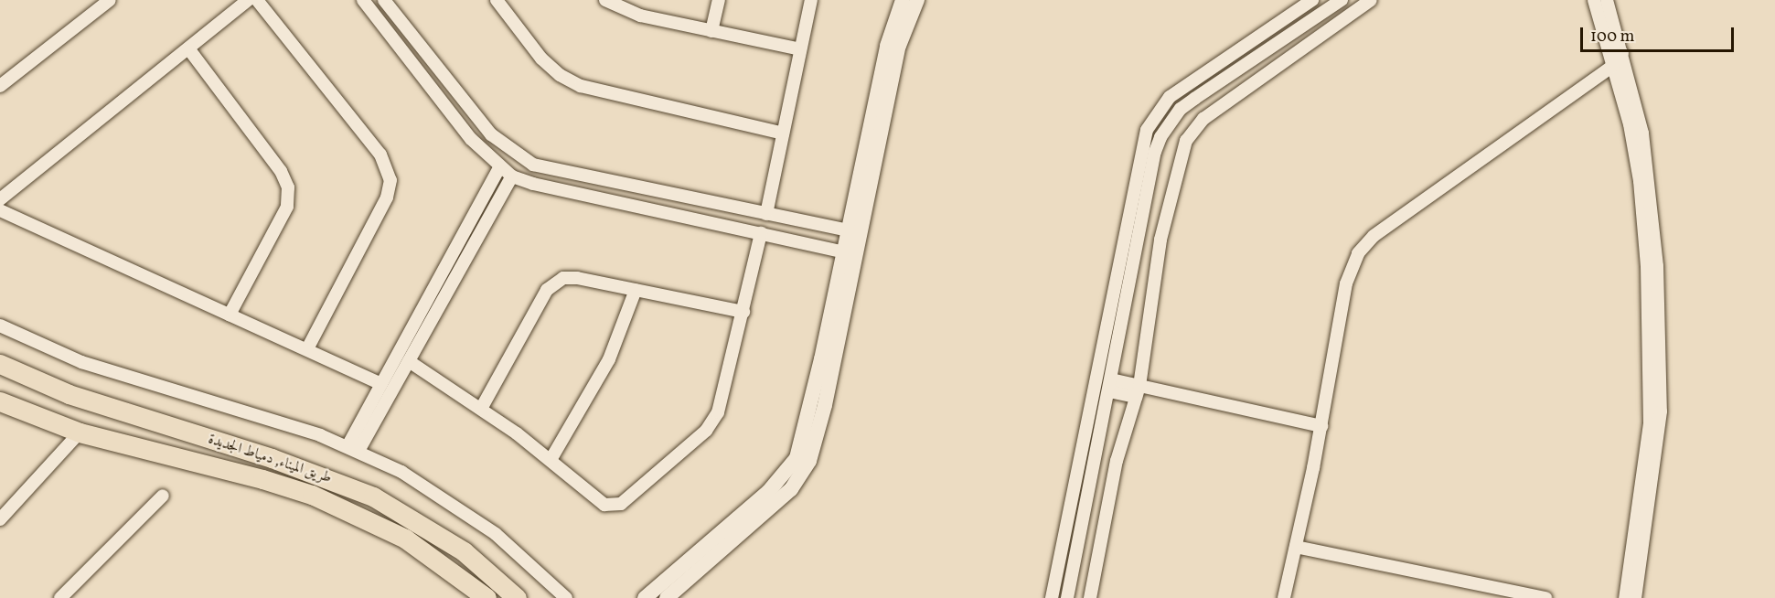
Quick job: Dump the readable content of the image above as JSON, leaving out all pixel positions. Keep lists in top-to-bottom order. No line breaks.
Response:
{"streets":{"main road":["طريق الميناء, دمياط الجديدة"]},"scale_bar":"100 m"}
